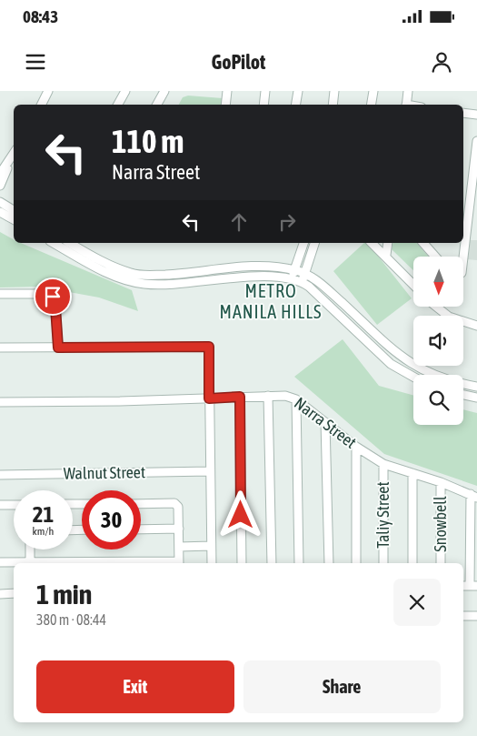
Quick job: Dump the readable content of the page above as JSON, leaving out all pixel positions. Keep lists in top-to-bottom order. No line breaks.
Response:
{"streets":{"street":["Narra Street","Walnut Street","Taliy Street","Snowbell"]},"crossings":[["Narra Street","Taliy Street"],["Narra Street","Snowbell"]],"districts":["METRO MANILA HILLS"],"north":"bottom","page":{"status":"08:43","header":"GoPilot","turn":["110 m","Narra Street"],"speed":"21 km/h","limit":"30","heading":["1 min","380 m · 08:44"],"buttons":["Exit","Share"]}}
